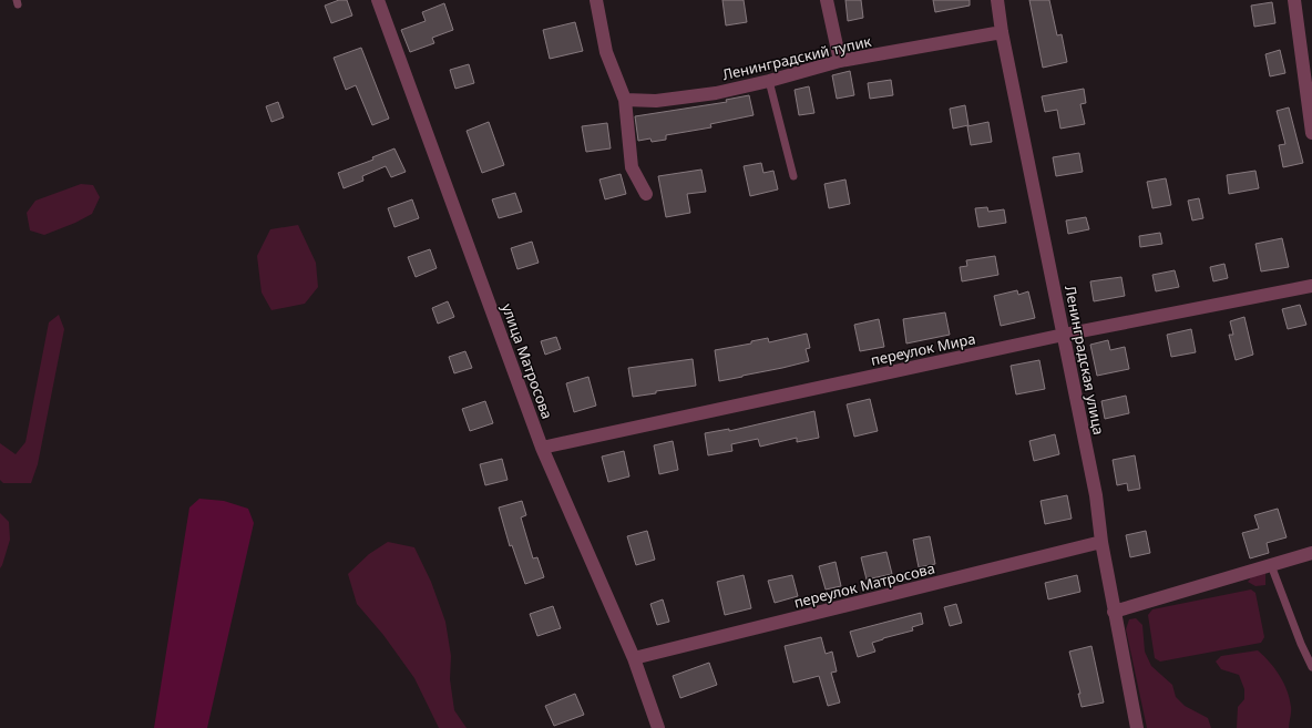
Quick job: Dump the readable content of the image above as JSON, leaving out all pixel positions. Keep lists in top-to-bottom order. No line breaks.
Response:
{"streets":{"street":["Ленинградский тупик","переулок Мира","Ленинградская улица","улица Матросова","переулок Матросова"]},"crossings":[["Ленинградский тупик","Ленинградская улица"],["переулок Мира","Ленинградская улица"],["переулок Мира","улица Матросова"],["Ленинградская улица","переулок Матросова"],["улица Матросова","переулок Матросова"]]}
